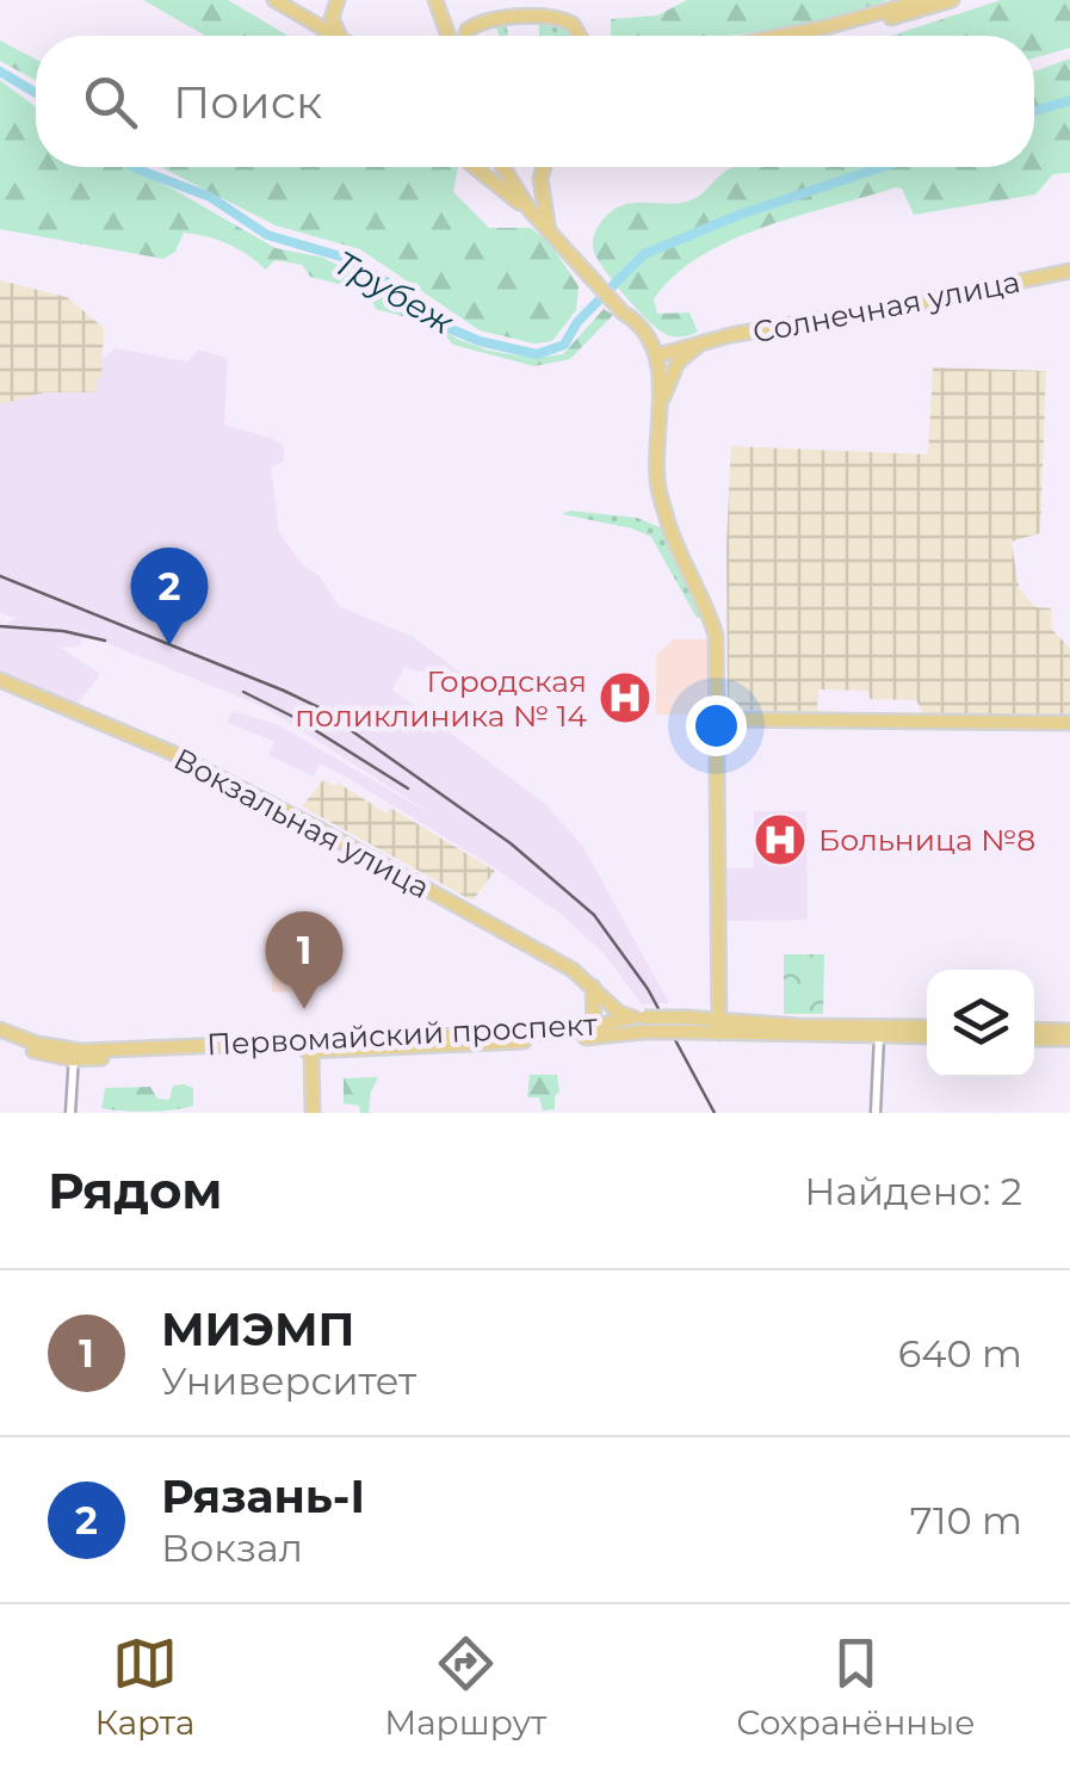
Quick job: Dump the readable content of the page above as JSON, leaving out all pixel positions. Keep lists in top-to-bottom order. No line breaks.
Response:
{"streets":{"main road":["Солнечная улица","Вокзальная улица","Первомайский проспект"]},"crossings":[["Вокзальная улица","Первомайский проспект"]],"water":["Трубеж"],"places":{"hospital":["Городская поликлиника № 14","Больница №8"]},"page":{"search":"Поиск","pins":["2","1"],"heading":["Рядом","Найдено: 2"],"list":[{"mark":"1","name":"МИЭМП","note":"Университет","value":"640 m"},{"mark":"2","name":"Рязань-I","note":"Вокзал","value":"710 m"}],"nav":["Карта","Маршрут","Сохранённые"]}}
